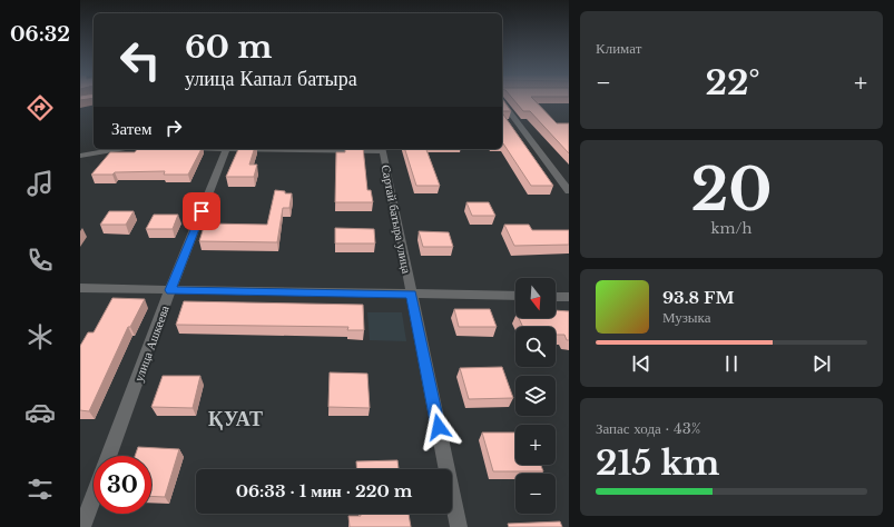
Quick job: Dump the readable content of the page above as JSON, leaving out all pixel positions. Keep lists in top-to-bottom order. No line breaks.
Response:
{"streets":{"street":["Сартай батыра улица","улица Ашкеева"]},"districts":["ҚУАТ"],"north":"bottom","page":{"tabs":"06:32","tile":["Климат",["20","km/h"],["Запас хода · 43%","215 km"]],"turn":["60 m","улица Капал батыра"],"heat":["−","22°","+"],"then":"Затем","map_buttons":["+","−"],"song":["93.8 FM","Музыка"],"limit":"30","trip":"06:33 · 1 мин · 220 m"}}
